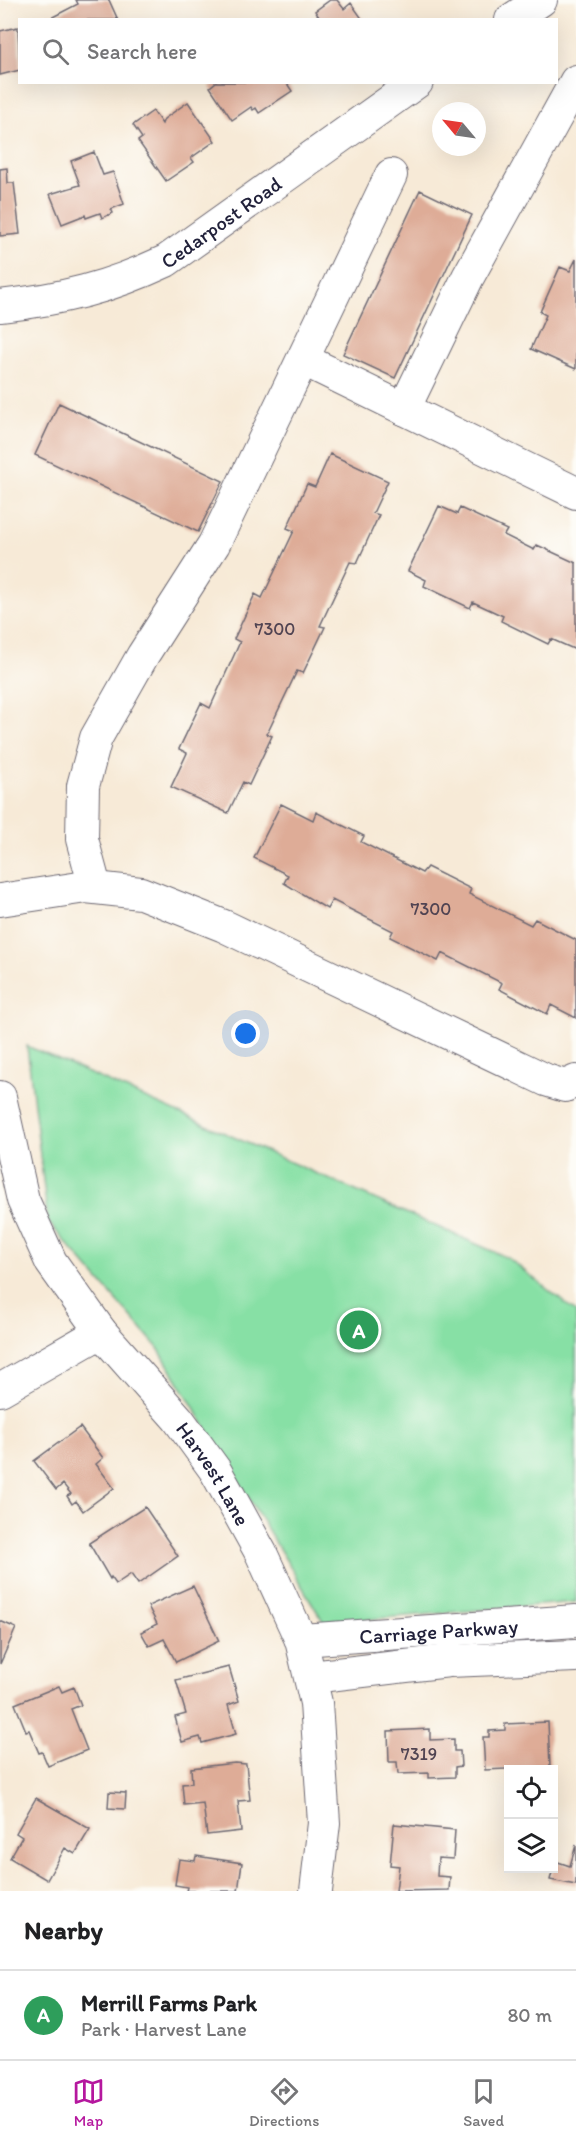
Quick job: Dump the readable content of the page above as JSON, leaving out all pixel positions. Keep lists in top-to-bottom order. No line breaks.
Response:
{"streets":{"street":["Cedarpost Road","Harvest Lane","Carriage Parkway"]},"crossings":[["Harvest Lane","Carriage Parkway"]],"house_numbers":["7300","7300","7319"],"north":"top left","page":{"search":"Search here","pins":"A","heading":"Nearby","list":[{"mark":"A","name":"Merrill Farms Park","note":"Park · Harvest Lane","value":"80 m"}],"nav":["Map","Directions","Saved"]}}
